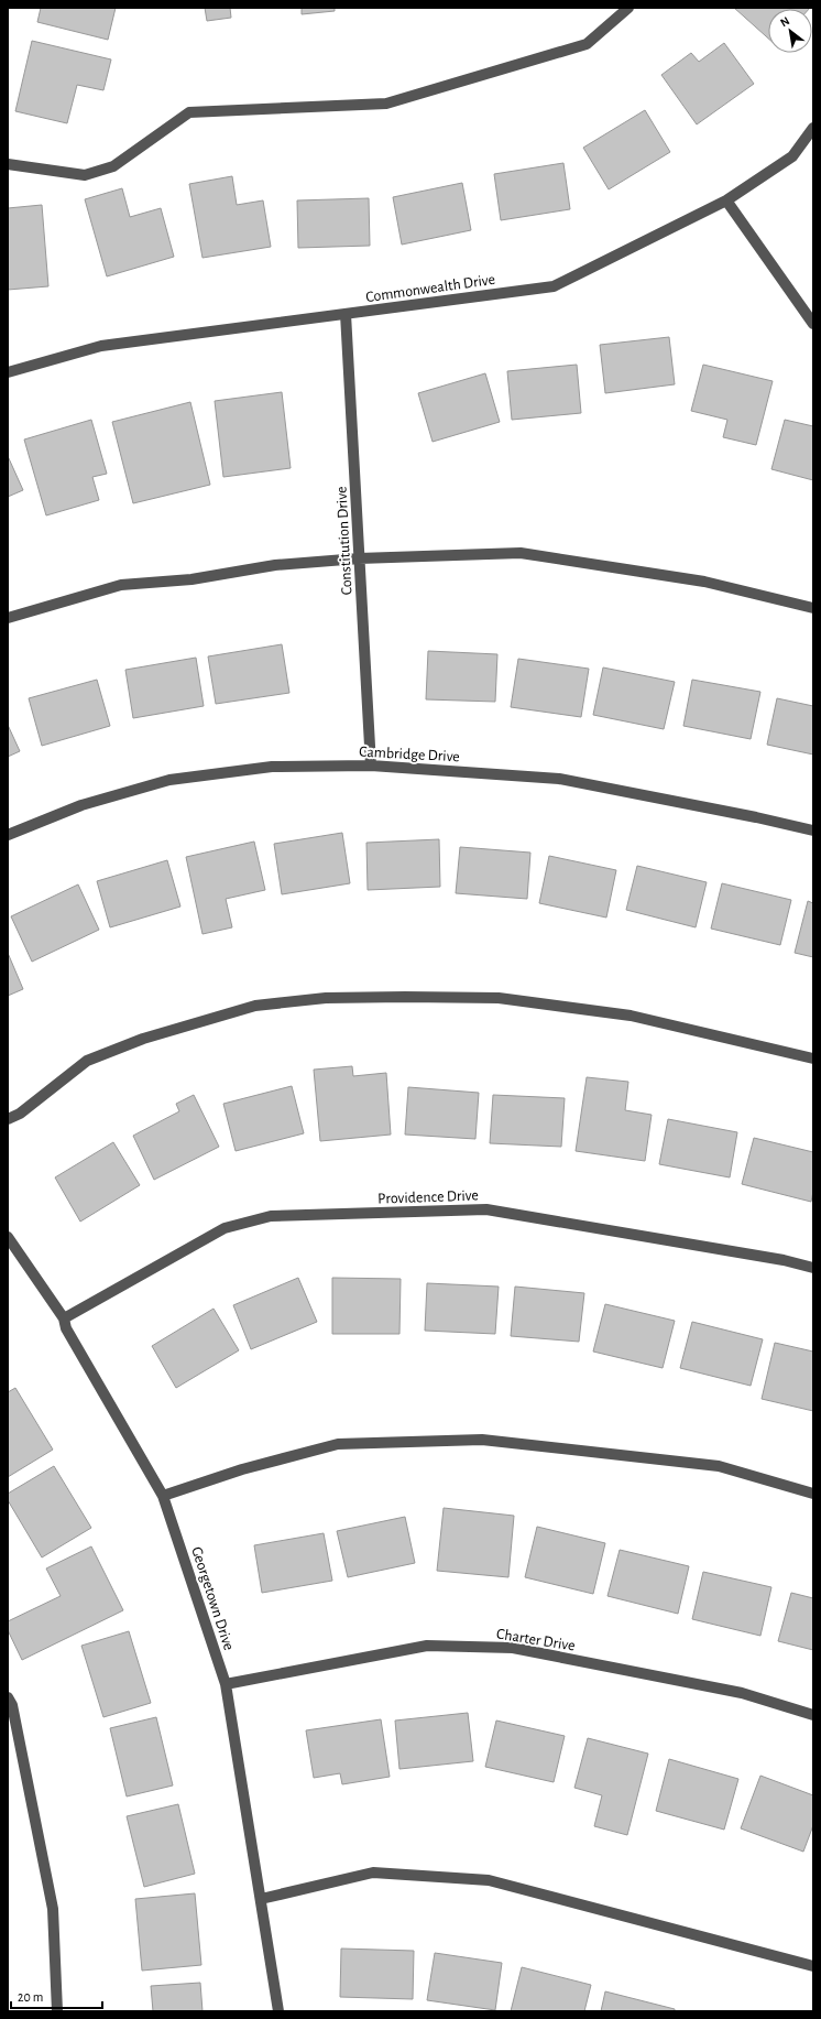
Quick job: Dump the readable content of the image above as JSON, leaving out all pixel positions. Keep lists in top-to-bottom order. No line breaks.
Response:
{"streets":{"street":["Commonwealth Drive","Constitution Drive","Cambridge Drive","Providence Drive","Georgetown Drive","Charter Drive"]},"crossings":[["Commonwealth Drive","Constitution Drive"],["Constitution Drive","Cambridge Drive"],["Providence Drive","Georgetown Drive"],["Georgetown Drive","Charter Drive"]],"scale_bar":"20 m","north":"top left"}
